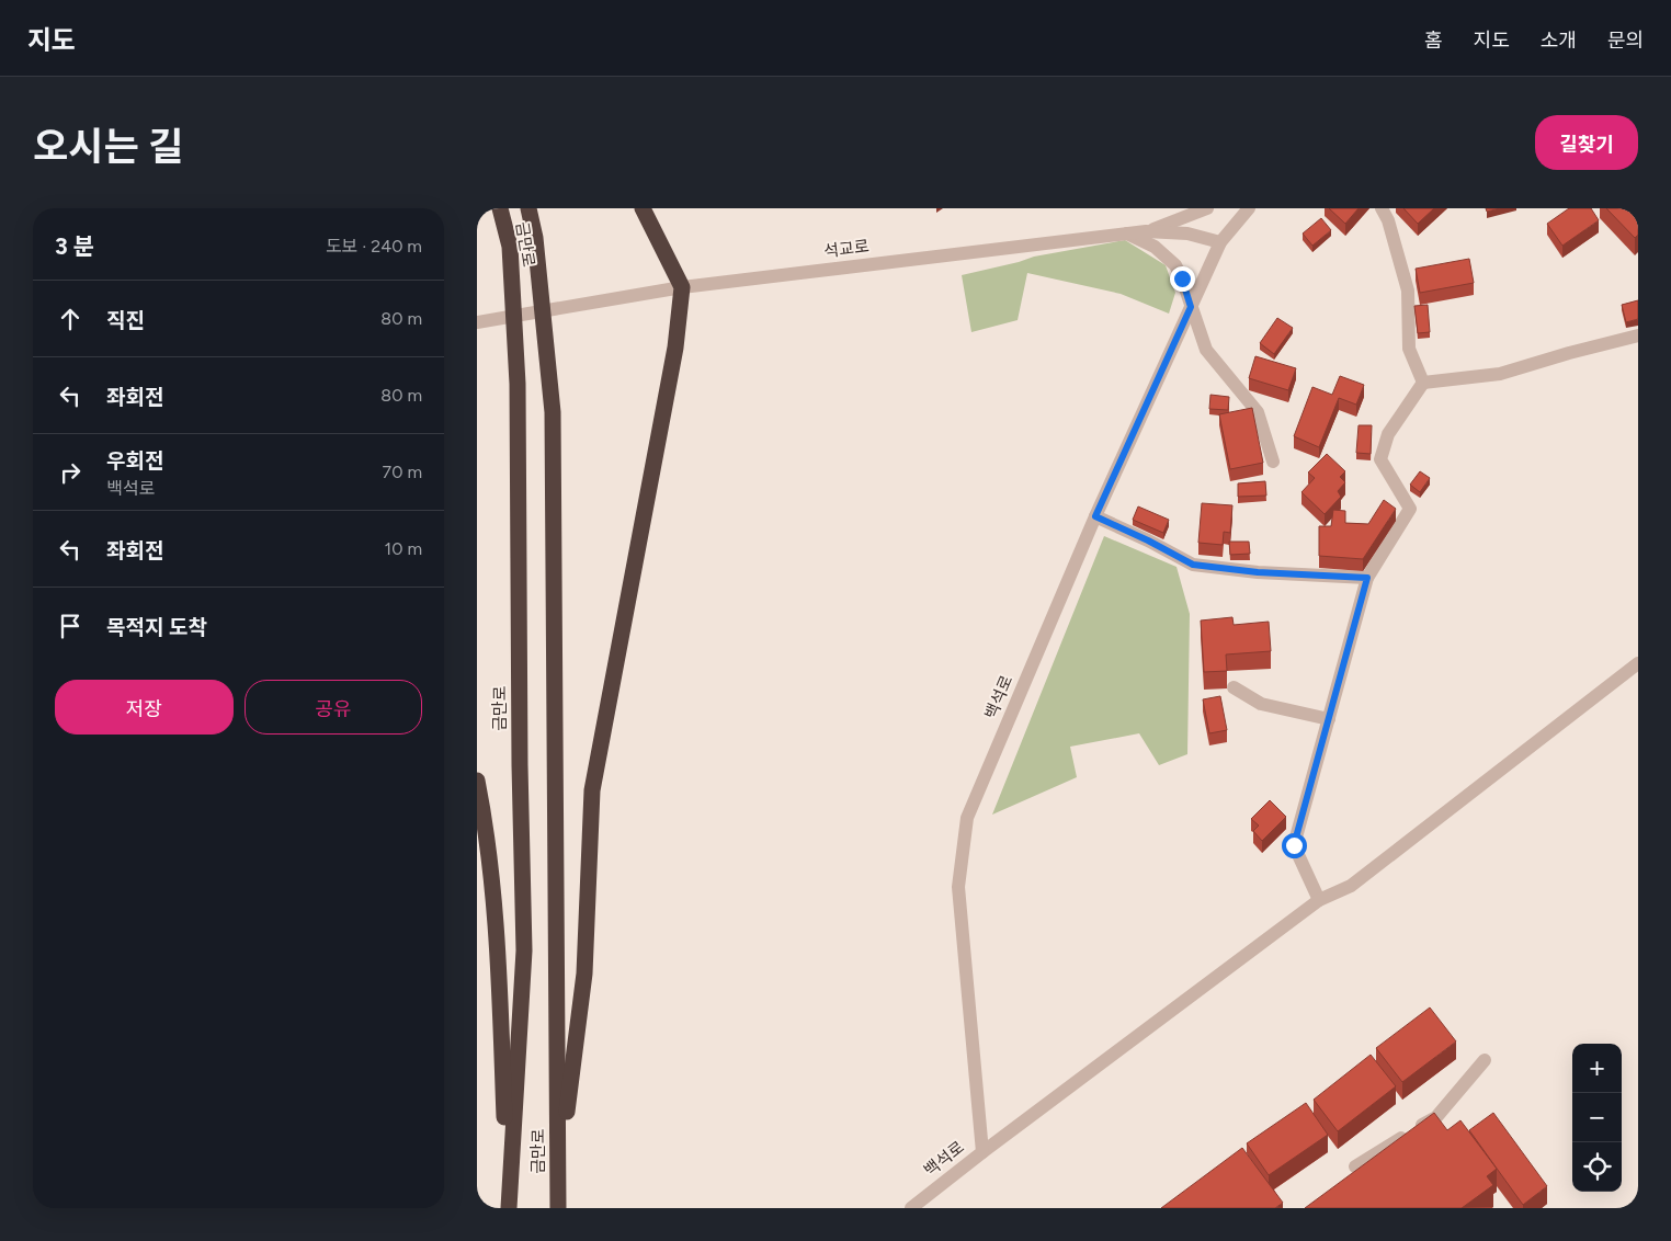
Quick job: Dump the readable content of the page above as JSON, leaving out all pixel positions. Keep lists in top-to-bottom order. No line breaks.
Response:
{"streets":{"highway":["금만로"],"street":["석교로","백석로"]},"crossings":[["석교로","백석로"]],"page":{"header":"지도","nav":["홈","지도","소개","문의"],"title":"오시는 길","buttons":["길찾기",["저장","공유"]],"heading":["3 분","도보 · 240 m"],"list":[["직진","80 m"],["좌회전","80 m"],["우회전","백석로","70 m"],["좌회전","10 m"],"목적지 도착"],"map_buttons":["+","−"]}}
